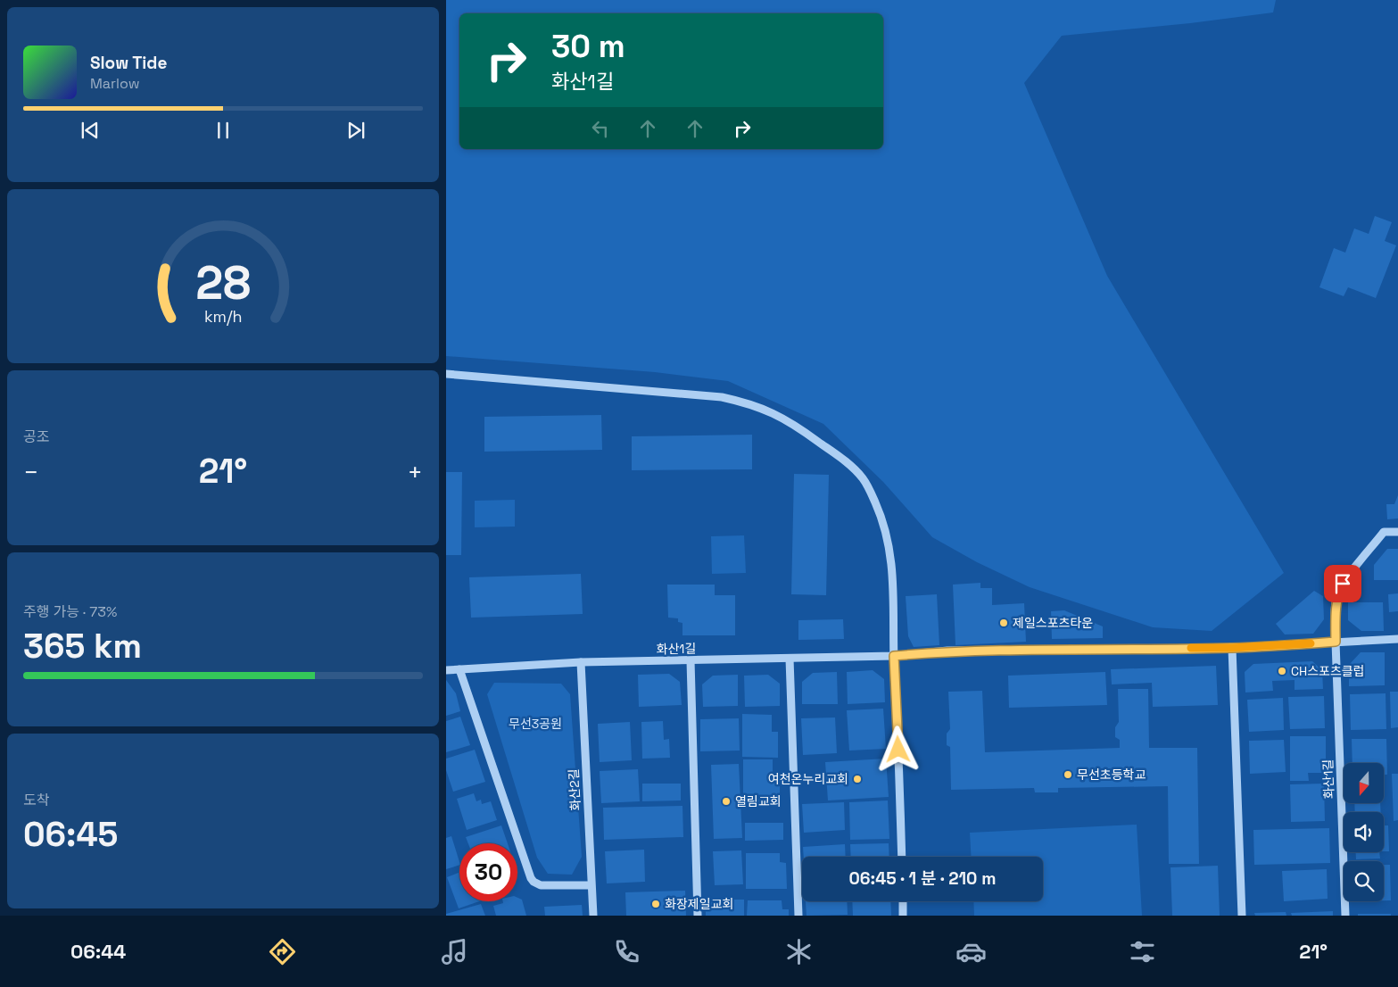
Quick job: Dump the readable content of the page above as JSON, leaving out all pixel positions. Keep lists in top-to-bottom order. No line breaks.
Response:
{"streets":{"street":["화산1길","화산2길"]},"crossings":[["화산1길","화산2길"]],"parks":["무선3공원"],"places":["제일스포츠타운","CH스포츠클럽","무선초등학교","여천온누리교회","열림교회","화장제일교회"],"north":"bottom","page":{"turn":["30 m","화산1길"],"song":["Slow Tide","Marlow"],"tile":["공조",["주행 가능 · 73%","365 km"],["도착","06:45"]],"heat":["−","21°","+"],"limit":"30","trip":"06:45 · 1 분 · 210 m","tabs":["06:44","21°"],"gauge":["28","km/h"]}}
